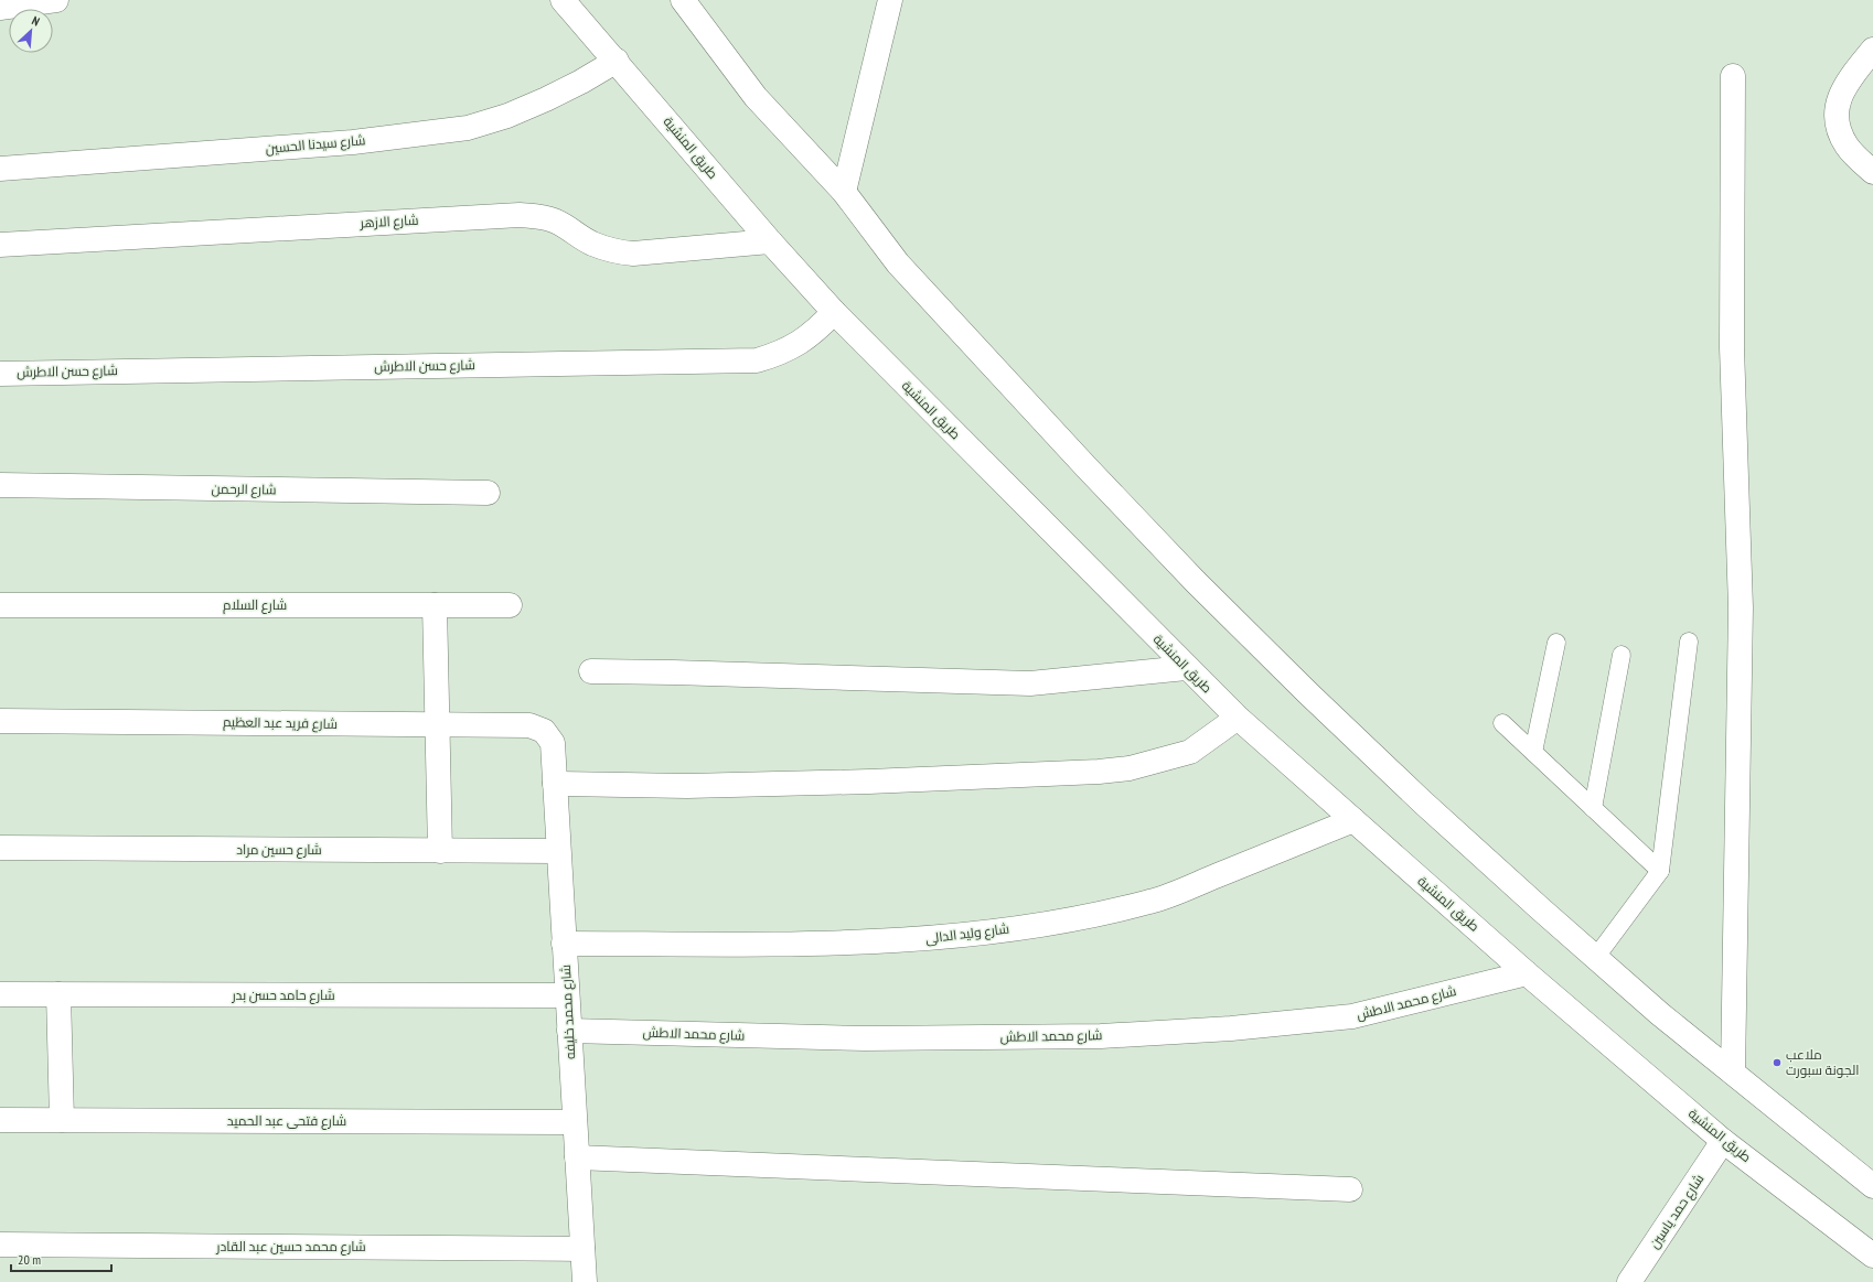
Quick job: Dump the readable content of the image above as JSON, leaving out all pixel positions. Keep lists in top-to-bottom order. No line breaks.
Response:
{"streets":{"street":["شارع سيدنا الحسين","طريق المنشية","شارع الازهر","شارع حسن الاطرش","شارع الرحمن","شارع السلام","شارع فريد عبد العظيم","شارع حسين مراد","شارع وليد الدالى","شارع حامد حسن بدر","شارع محمد الاطش","شارع محمد خليفه","شارع فتحى عبد الحميد","شارع حمد ياسين","شارع محمد حسين عبد القادر"]},"crossings":[["شارع سيدنا الحسين","طريق المنشية"],["طريق المنشية","شارع الازهر"],["طريق المنشية","شارع حسن الاطرش"],["طريق المنشية","شارع وليد الدالى"],["طريق المنشية","شارع محمد الاطش"],["طريق المنشية","شارع حمد ياسين"],["شارع فريد عبد العظيم","شارع محمد خليفه"],["شارع حسين مراد","شارع محمد خليفه"],["شارع وليد الدالى","شارع محمد خليفه"],["شارع حامد حسن بدر","شارع محمد خليفه"],["شارع محمد الاطش","شارع محمد خليفه"],["شارع محمد خليفه","شارع فتحى عبد الحميد"],["شارع محمد خليفه","شارع محمد حسين عبد القادر"]],"places":["ملاعب الجونة سبورت"],"scale_bar":"20 m","north":"top right"}
